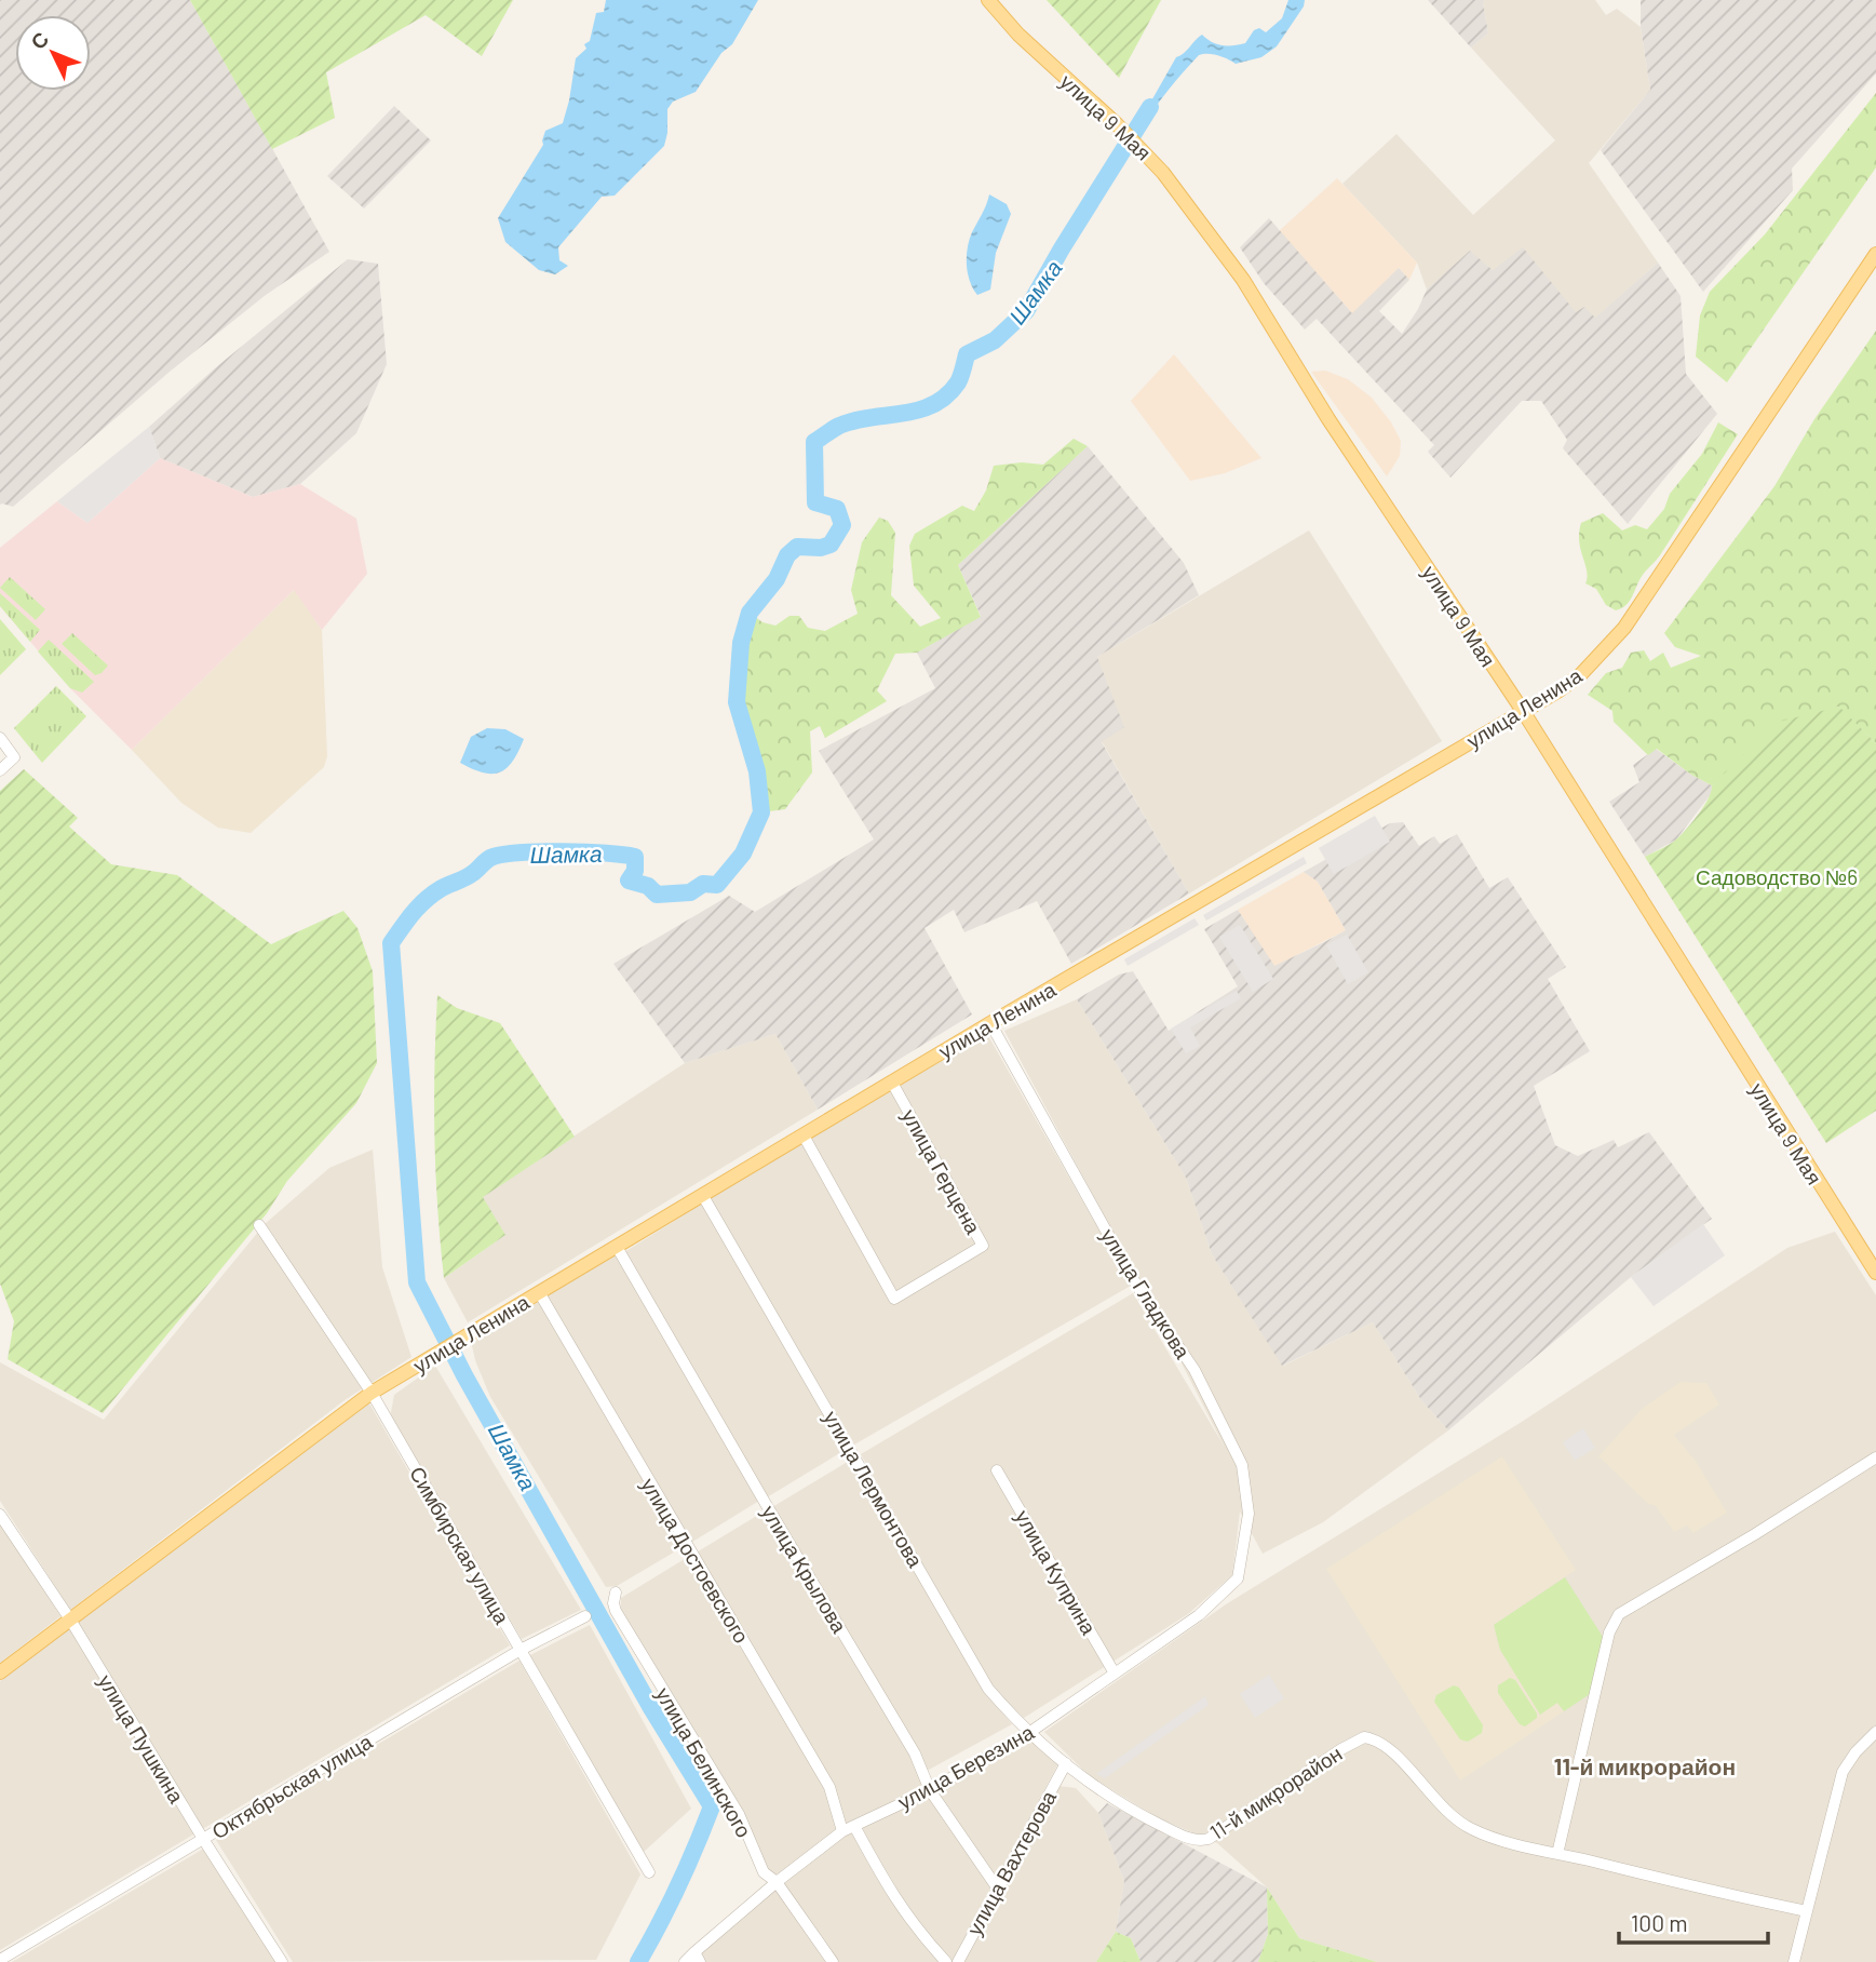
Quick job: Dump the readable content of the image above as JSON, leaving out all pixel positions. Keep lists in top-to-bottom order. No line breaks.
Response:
{"streets":{"main road":["улица 9 Мая","улица Ленина"],"street":["улица Герцена","улица Гладкова","улица Лермонтова","Симбирская улица","улица Достоевского","улица Крылова","улица Куприна","улица Пушкина","улица Белинского","улица Березина","Октябрьская улица","11-й микрорайон","улица Вахтерова"]},"crossings":[["улица 9 Мая","улица Ленина"],["улица Ленина","улица Герцена"],["улица Ленина","улица Гладкова"],["улица Ленина","улица Лермонтова"],["улица Ленина","Симбирская улица"],["улица Ленина","улица Достоевского"],["улица Ленина","улица Крылова"],["улица Ленина","улица Пушкина"],["улица Гладкова","улица Березина"],["улица Лермонтова","улица Березина"],["улица Лермонтова","11-й микрорайон"],["улица Лермонтова","улица Вахтерова"],["Симбирская улица","Октябрьская улица"],["улица Достоевского","улица Березина"],["улица Крылова","улица Березина"],["улица Крылова","улица Вахтерова"],["улица Куприна","улица Березина"],["улица Пушкина","Октябрьская улица"],["улица Белинского","улица Березина"],["11-й микрорайон","улица Вахтерова"]],"districts":["11-й микрорайон"],"water":["Шамка"],"parks":["Садоводство №6"],"scale_bar":"100 m","north":"top left"}
